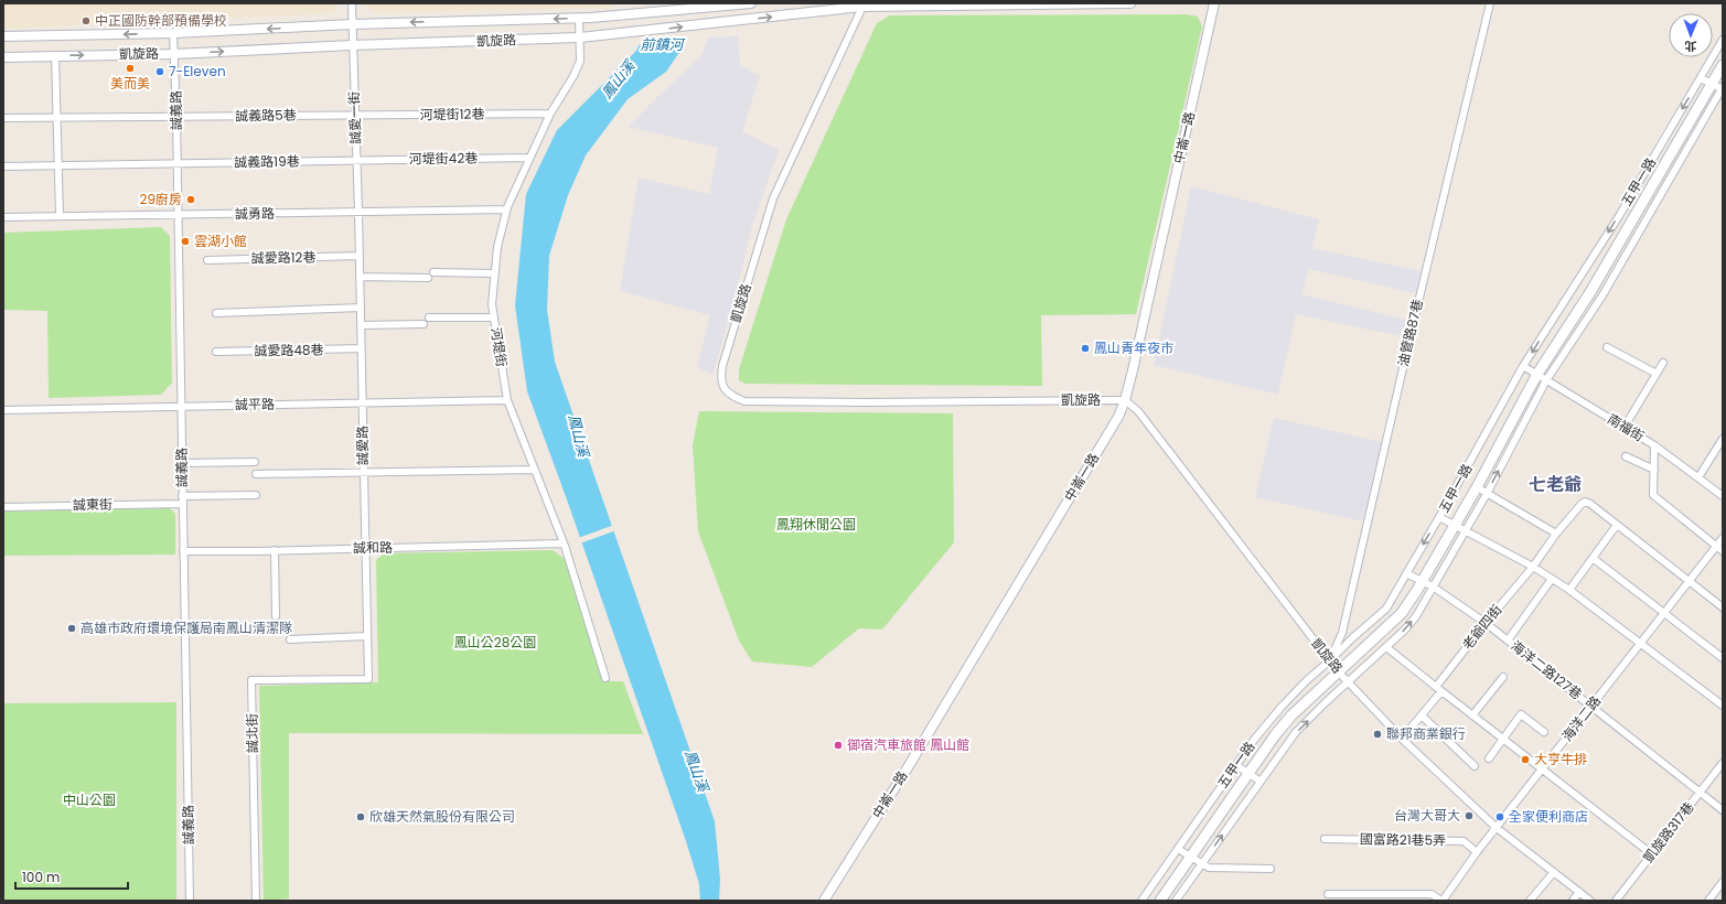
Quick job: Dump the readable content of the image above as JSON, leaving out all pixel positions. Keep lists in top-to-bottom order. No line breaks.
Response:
{"streets":{"main road":["五甲一路"],"street":["凱旋路","誠義路","河堤街12巷","誠義路5巷","誠愛一街","中崙一路","河堤街42巷","誠義路19巷","誠勇路","誠愛路12巷","油管路87巷","河堤街","誠愛路48巷","誠平路","南福街","誠愛路","誠東街","誠和路","老爺四街","海洋二路127巷","海洋二路","誠北街","凱旋路317巷","國富路21巷5弄"]},"crossings":[["凱旋路","誠義路"],["凱旋路","誠愛一街"],["凱旋路","中崙一路"],["凱旋路","五甲一路"],["凱旋路","油管路87巷"],["凱旋路","河堤街"],["凱旋路","老爺四街"],["凱旋路","海洋二路"],["誠義路","誠義路5巷"],["誠義路","誠義路19巷"],["誠義路","誠勇路"],["誠義路","誠平路"],["誠義路","誠東街"],["誠義路","誠和路"],["河堤街12巷","誠義路5巷"],["河堤街12巷","誠愛一街"],["河堤街12巷","河堤街"],["誠義路5巷","誠愛一街"],["誠愛一街","河堤街42巷"],["誠愛一街","誠義路19巷"],["誠愛一街","誠勇路"],["誠愛一街","誠愛路"],["河堤街42巷","誠義路19巷"],["河堤街42巷","河堤街"],["五甲一路","油管路87巷"],["五甲一路","南福街"],["五甲一路","海洋二路127巷"],["誠勇路","河堤街"],["誠勇路","誠愛路"],["誠愛路12巷","誠愛路"],["河堤街","誠平路"],["河堤街","誠和路"],["誠愛路48巷","誠愛路"],["誠平路","誠愛路"],["誠愛路","誠和路"],["誠愛路","誠北街"],["老爺四街","海洋二路127巷"],["海洋二路127巷","海洋二路"],["海洋二路127巷","凱旋路317巷"],["海洋二路","國富路21巷5弄"]],"districts":["七老爺"],"water":["前鎮河","鳳山溪"],"parks":["鳳翔休閒公園","鳳山公28公園","中山公園"],"places":["中正國防幹部預備學校","美而美","7-Eleven","29廚房","雲湖小館","鳳山青年夜市","高雄市政府環境保護局南鳳山清潔隊","聯邦商業銀行","御宿汽車旅館 鳳山館","大亨牛排","台灣大哥大","欣雄天然氣股份有限公司","全家便利商店"],"scale_bar":"100 m","north":"bottom"}
